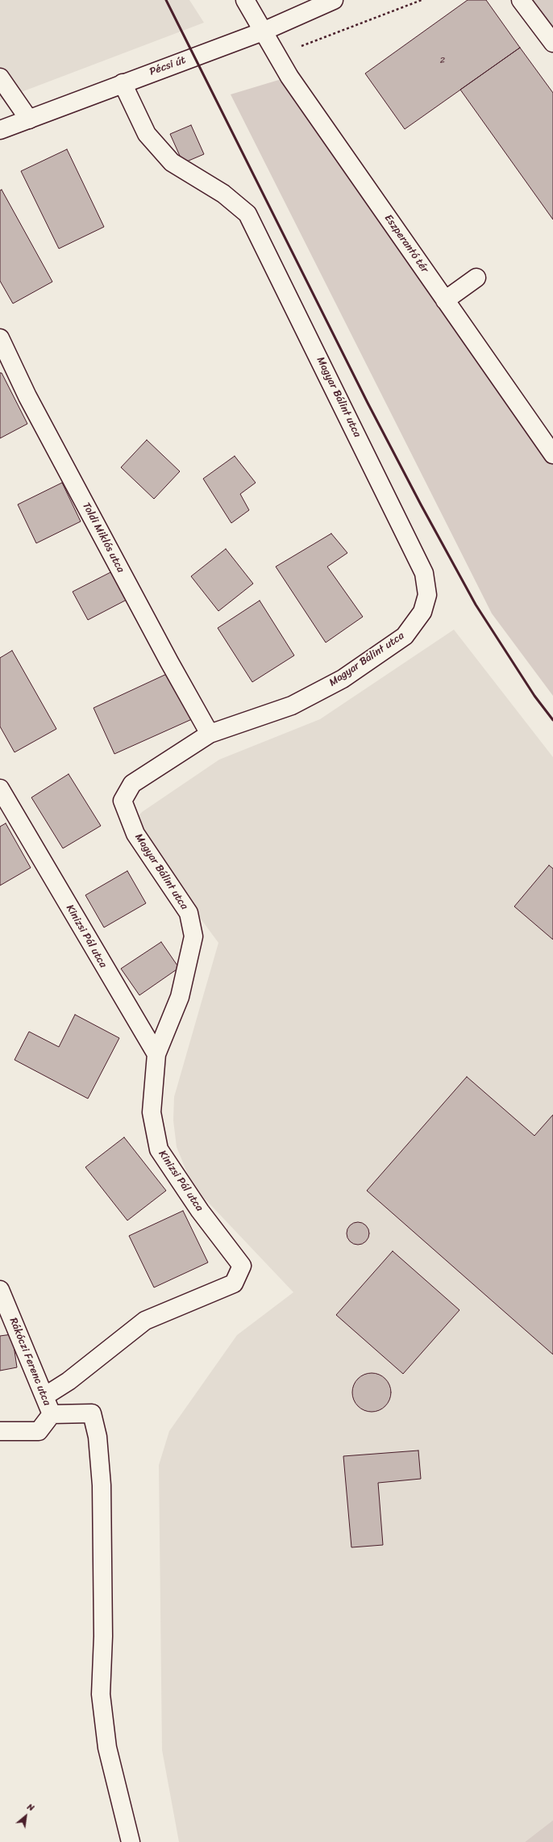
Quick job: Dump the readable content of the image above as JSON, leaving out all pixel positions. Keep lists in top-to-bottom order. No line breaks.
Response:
{"streets":{"street":["Pécsi út","Eszperantó tér","Magyar Bálint utca","Toldi Miklós utca","Kinizsi Pál utca","Rákóczi Ferenc utca"]},"crossings":[["Pécsi út","Eszperantó tér"],["Pécsi út","Magyar Bálint utca"],["Magyar Bálint utca","Toldi Miklós utca"],["Magyar Bálint utca","Kinizsi Pál utca"],["Kinizsi Pál utca","Rákóczi Ferenc utca"]],"house_numbers":["2"],"north":"top right"}
